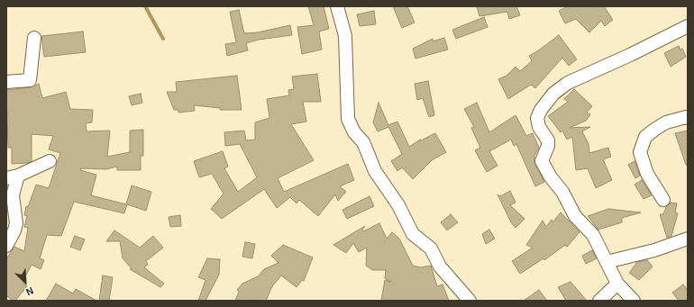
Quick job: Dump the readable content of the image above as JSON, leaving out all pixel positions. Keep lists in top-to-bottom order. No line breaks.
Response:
{"north":"bottom right"}
